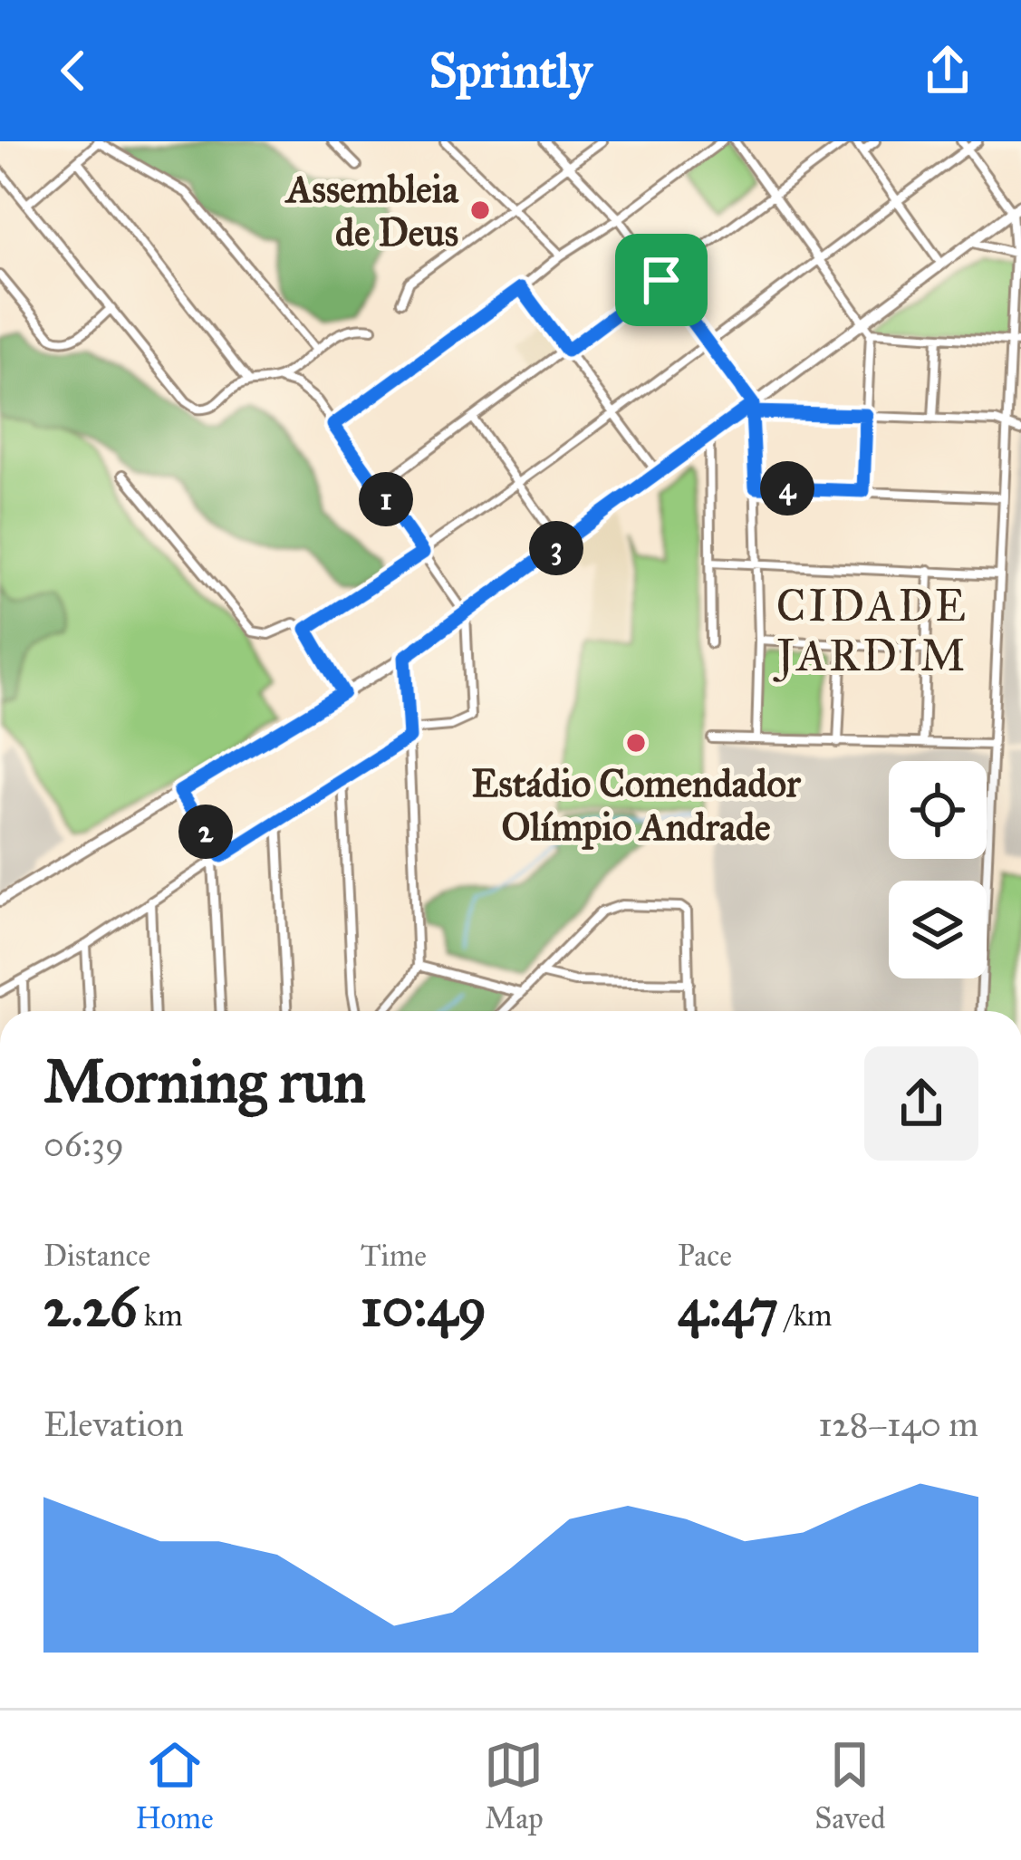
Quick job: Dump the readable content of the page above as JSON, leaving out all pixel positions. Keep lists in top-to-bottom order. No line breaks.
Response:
{"districts":["CIDADE JARDIM"],"places":["Assembleia de Deus","Estádio Comendador Olímpio Andrade"],"page":{"header":"Sprintly","pins":["4","1","3","2"],"heading":["Morning run","06:39"],"stats":[["Distance","2.26 km"],["Time","10:49"],["Pace","4:47 /km"]],"chart":["Elevation","128–140 m"],"tabs":["Home","Map","Saved"]}}
